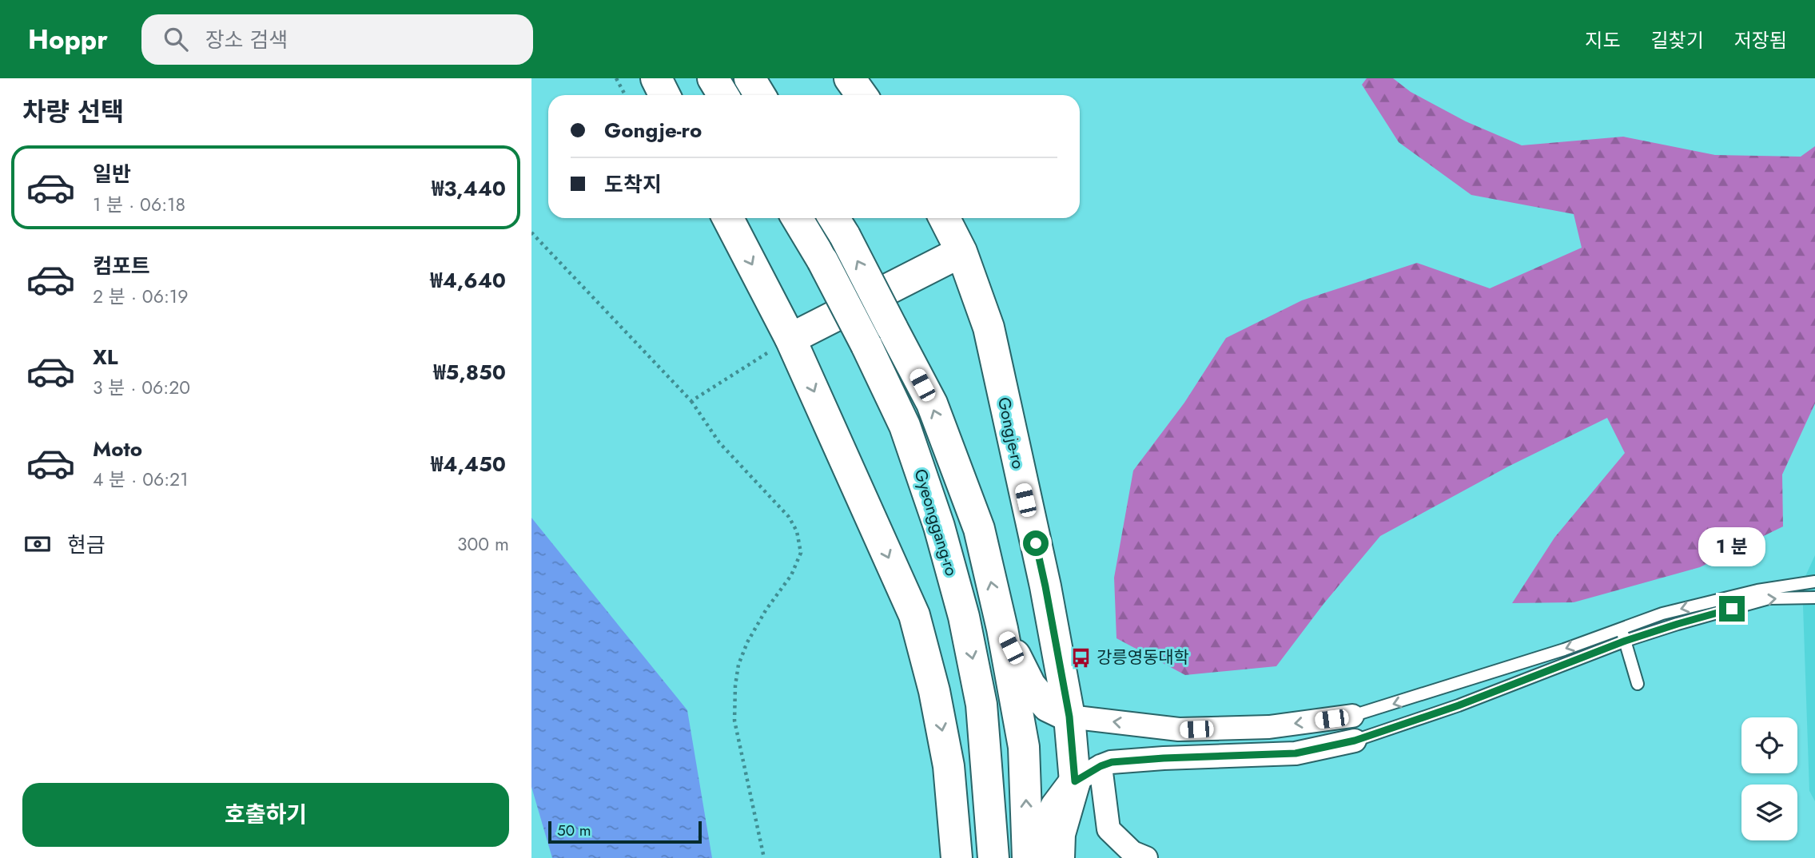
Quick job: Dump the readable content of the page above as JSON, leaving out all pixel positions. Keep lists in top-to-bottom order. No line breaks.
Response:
{"streets":{"main road":["Gongje-ro","Gyeonggang-ro"]},"places":{"bus stop":["강릉영동대학"]},"scale_bar":"50 m","page":{"header":"Hoppr","search":"장소 검색","nav":["지도","길찾기","저장됨"],"heading":"차량 선택","banner":["Gongje-ro","도착지"],"list":[{"name":"일반","note":"1 분 · 06:18","value":"₩3,440"},{"name":"컴포트","note":"2 분 · 06:19","value":"₩4,640"},{"name":"XL","note":"3 분 · 06:20","value":"₩5,850"},{"name":"Moto","note":"4 분 · 06:21","value":"₩4,450"}],"pay":["현금","300 m"],"bubble":"1 분","buttons":"호출하기","scale":"50 m"}}
